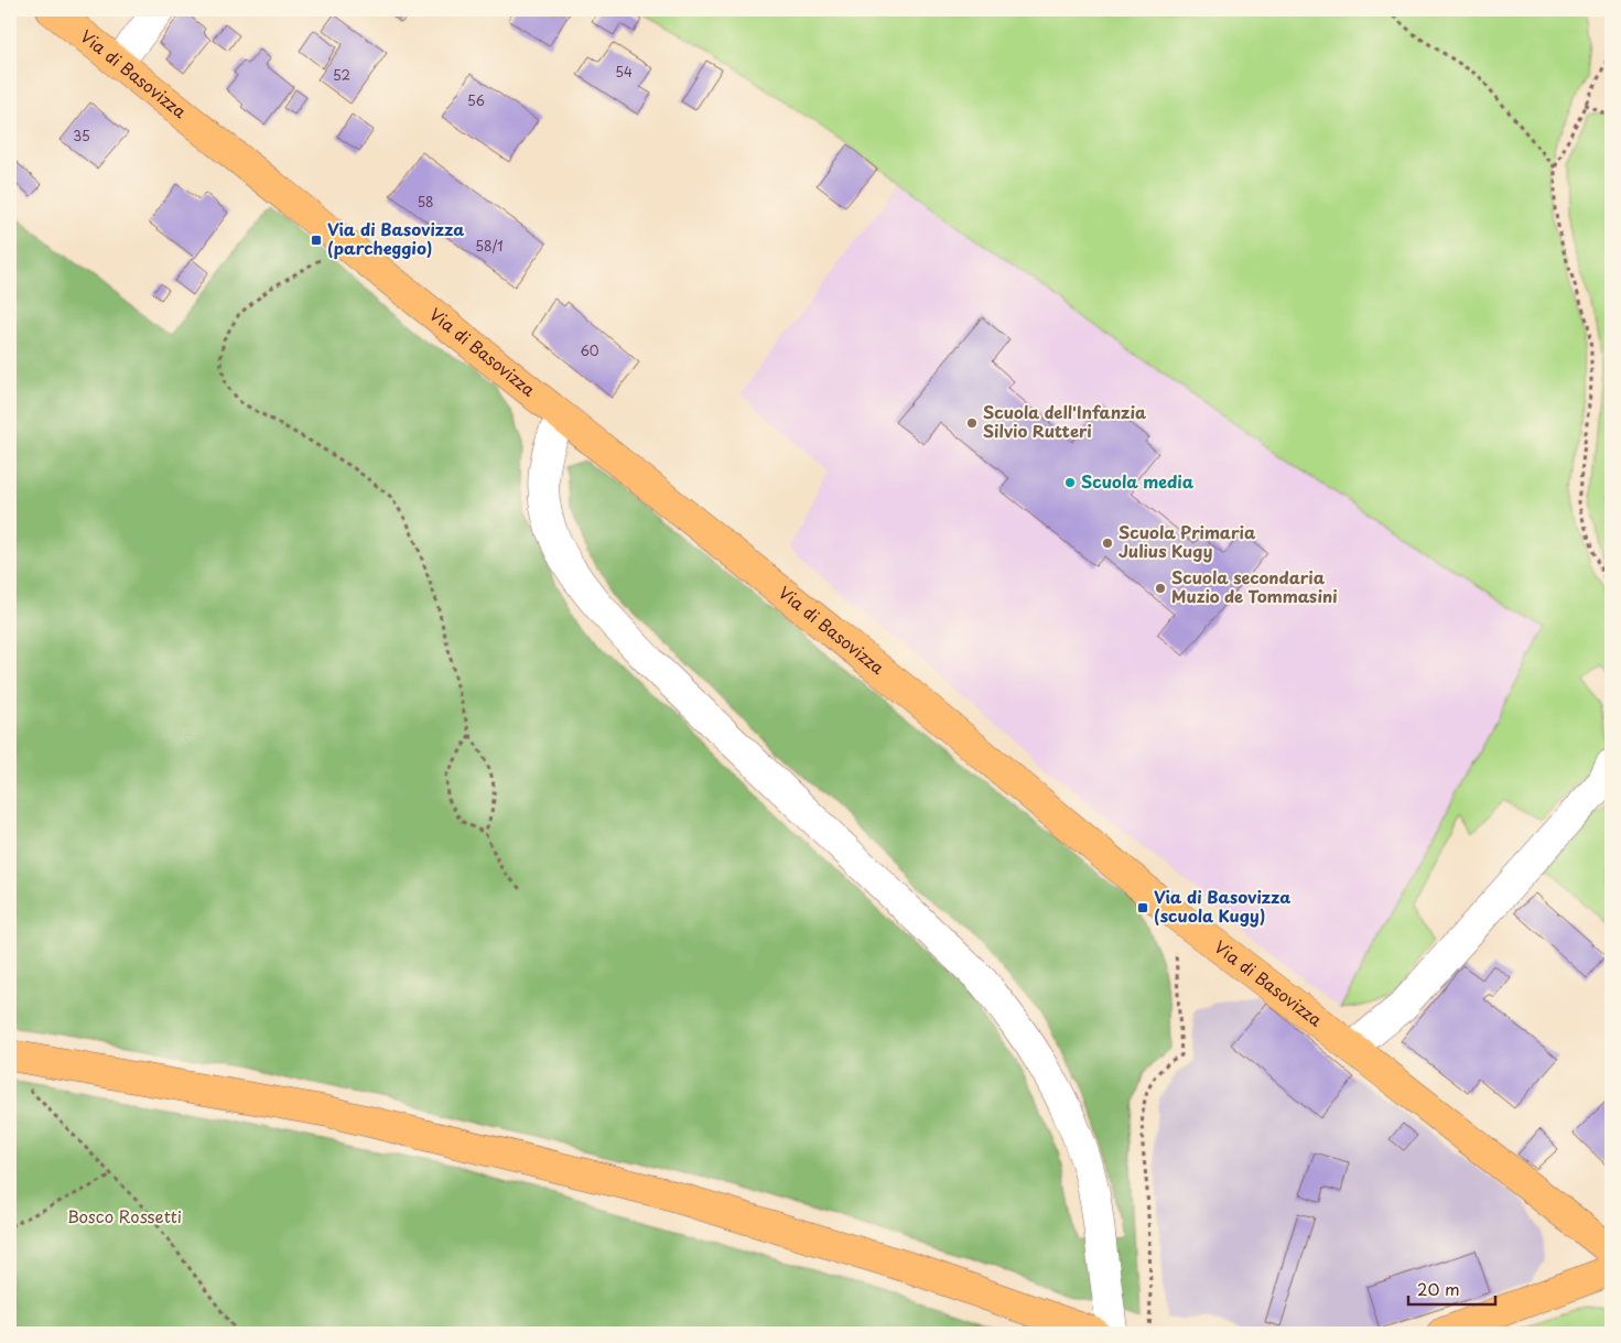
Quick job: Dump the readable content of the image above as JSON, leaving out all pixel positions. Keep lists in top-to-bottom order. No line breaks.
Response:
{"streets":{"main road":["Via di Basovizza"]},"parks":["Bosco Rossetti"],"places":{"transit":["Via di Basovizza (parcheggio)","Via di Basovizza (scuola Kugy)"],"other":["Scuola dell'Infanzia Silvio Rutteri","Scuola media","Scuola Primaria Julius Kugy","Scuola secondaria Muzio de Tommasini"]},"house_numbers":["54","52","56","35","58","58/1","60"],"scale_bar":"20 m"}
